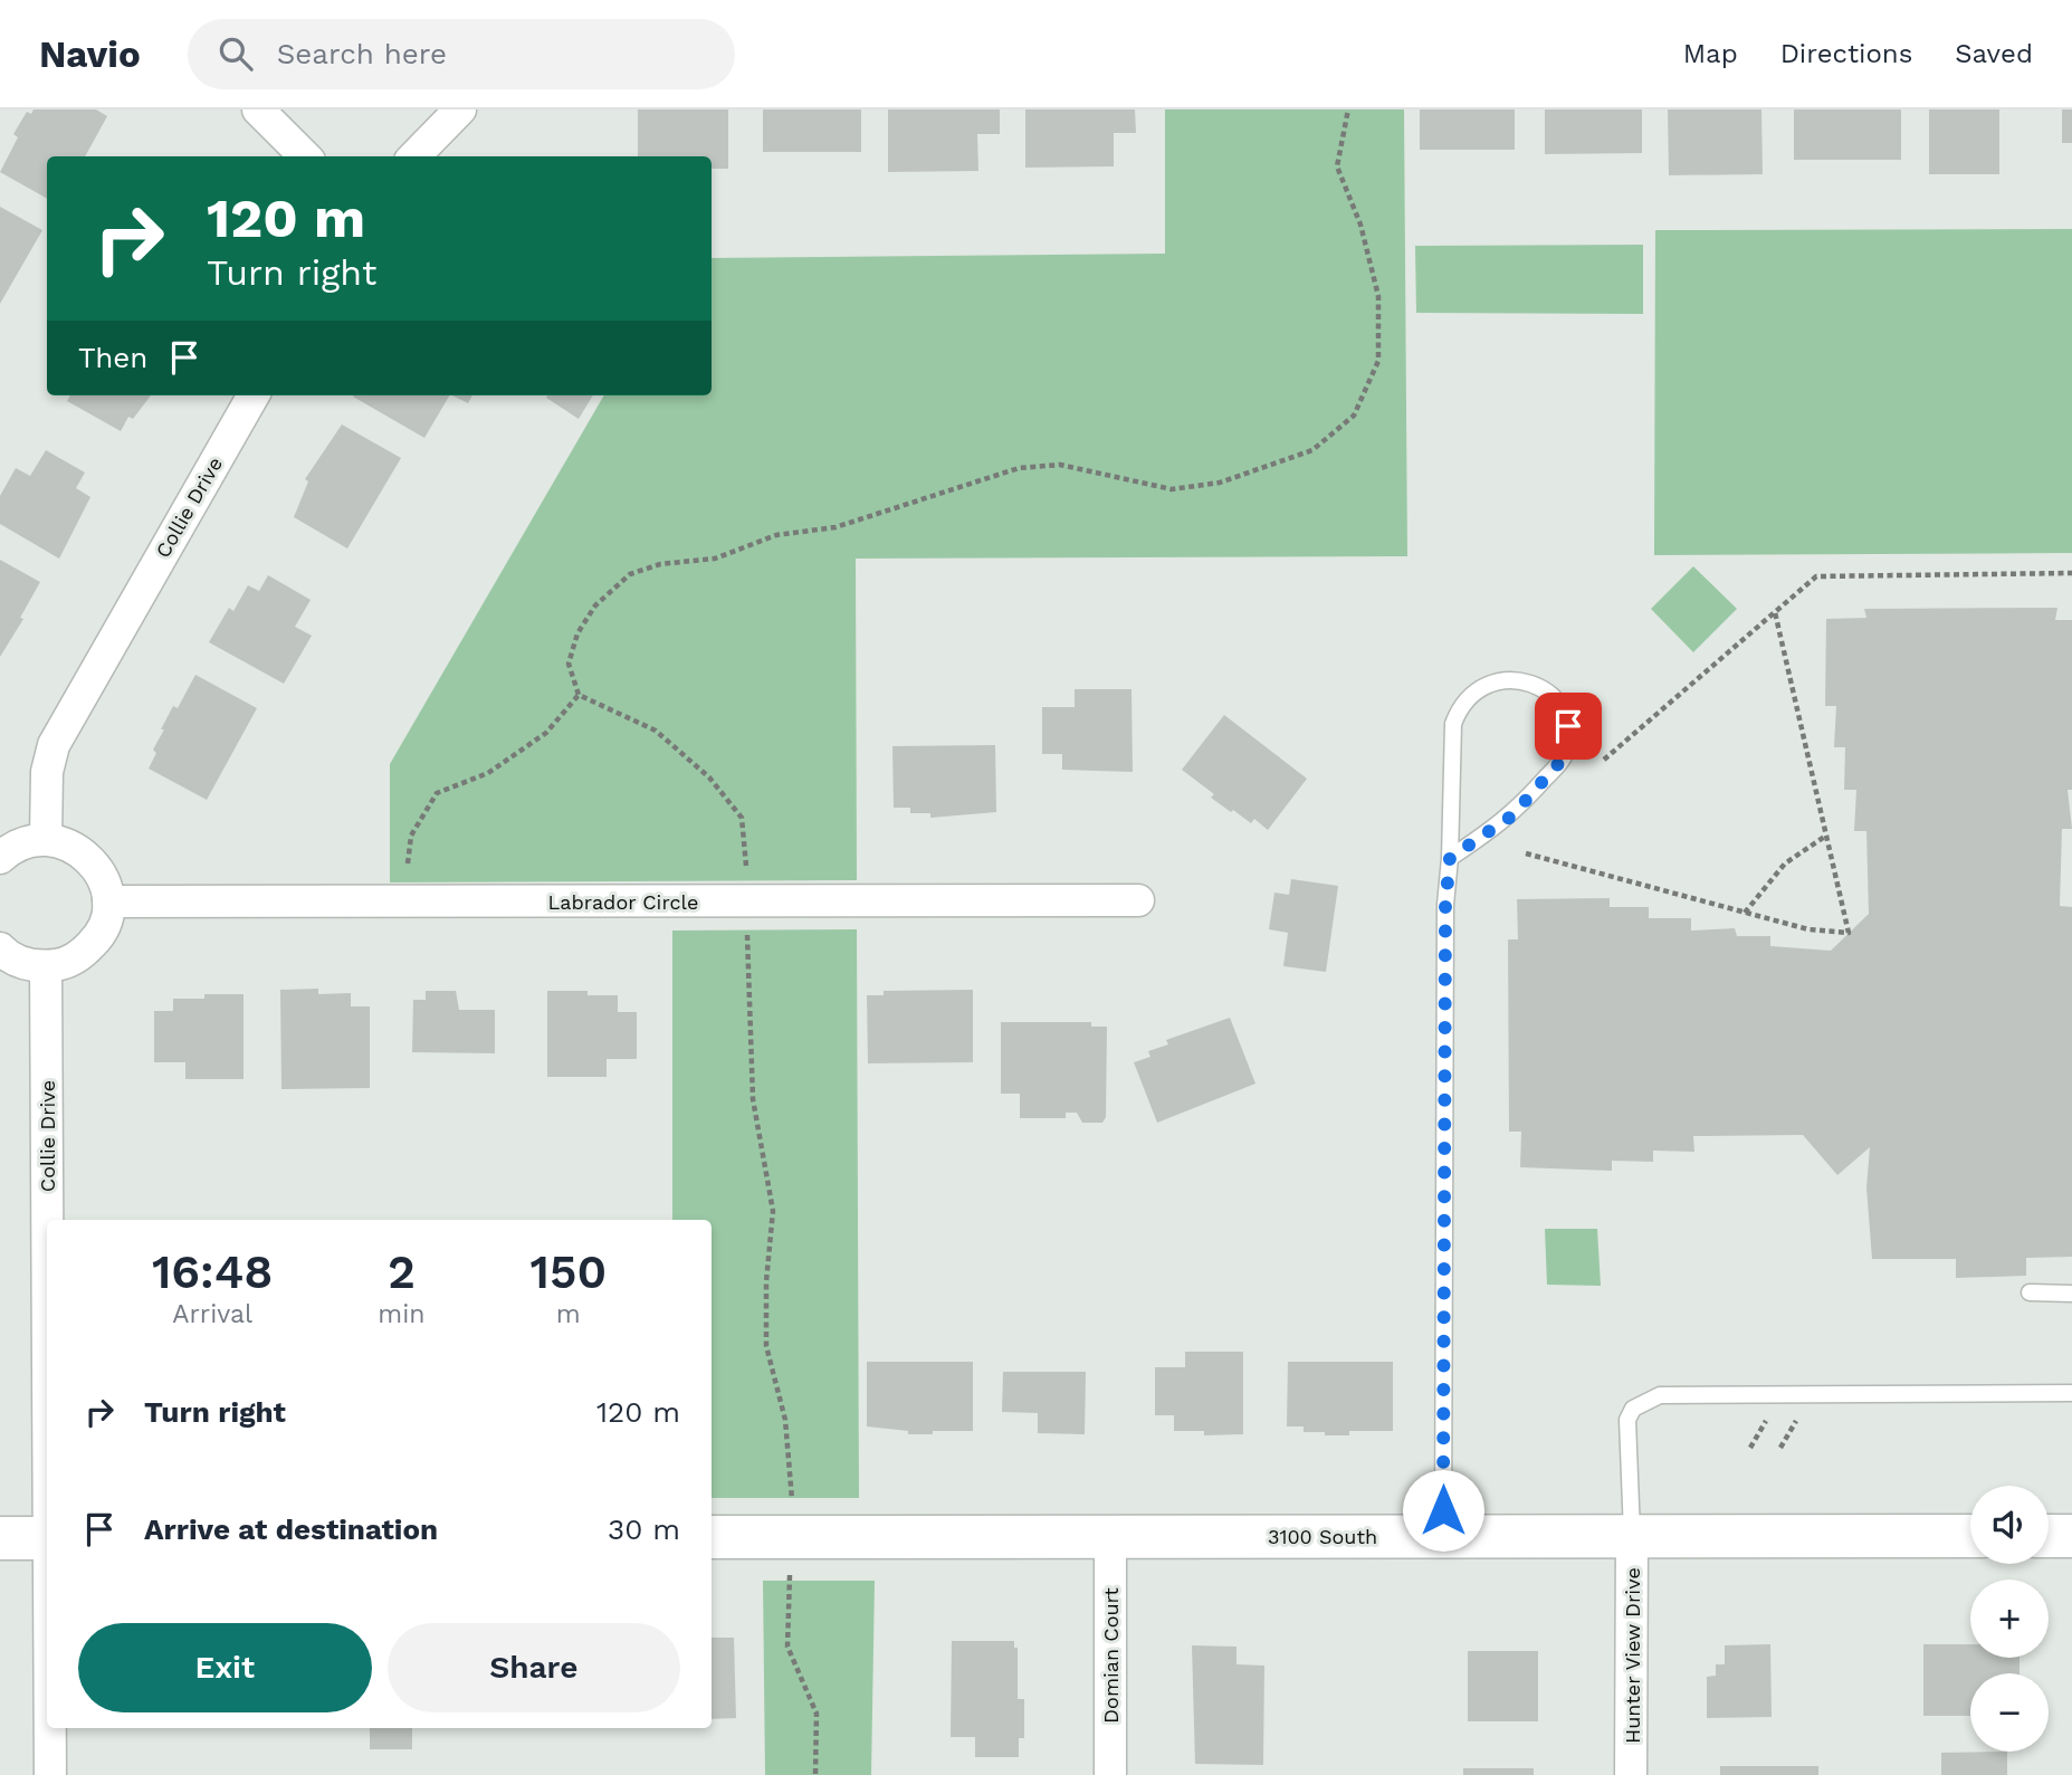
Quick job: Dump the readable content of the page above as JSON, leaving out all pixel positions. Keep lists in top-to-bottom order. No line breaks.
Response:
{"streets":{"main road":["3100 South"],"street":["Collie Drive","Labrador Circle","Domian Court","Hunter View Drive"]},"crossings":[["3100 South","Domian Court"],["3100 South","Hunter View Drive"]],"page":{"header":"Navio","search":"Search here","nav":["Map","Directions","Saved"],"turn":["120 m","Turn right"],"then":"Then","eta":["16:48","Arrival","2","min","150","m"],"list":[{"name":"Turn right","value":"120 m"},{"name":"Arrive at destination","value":"30 m"}],"map_buttons":["+","−"],"buttons":["Exit","Share"]}}
